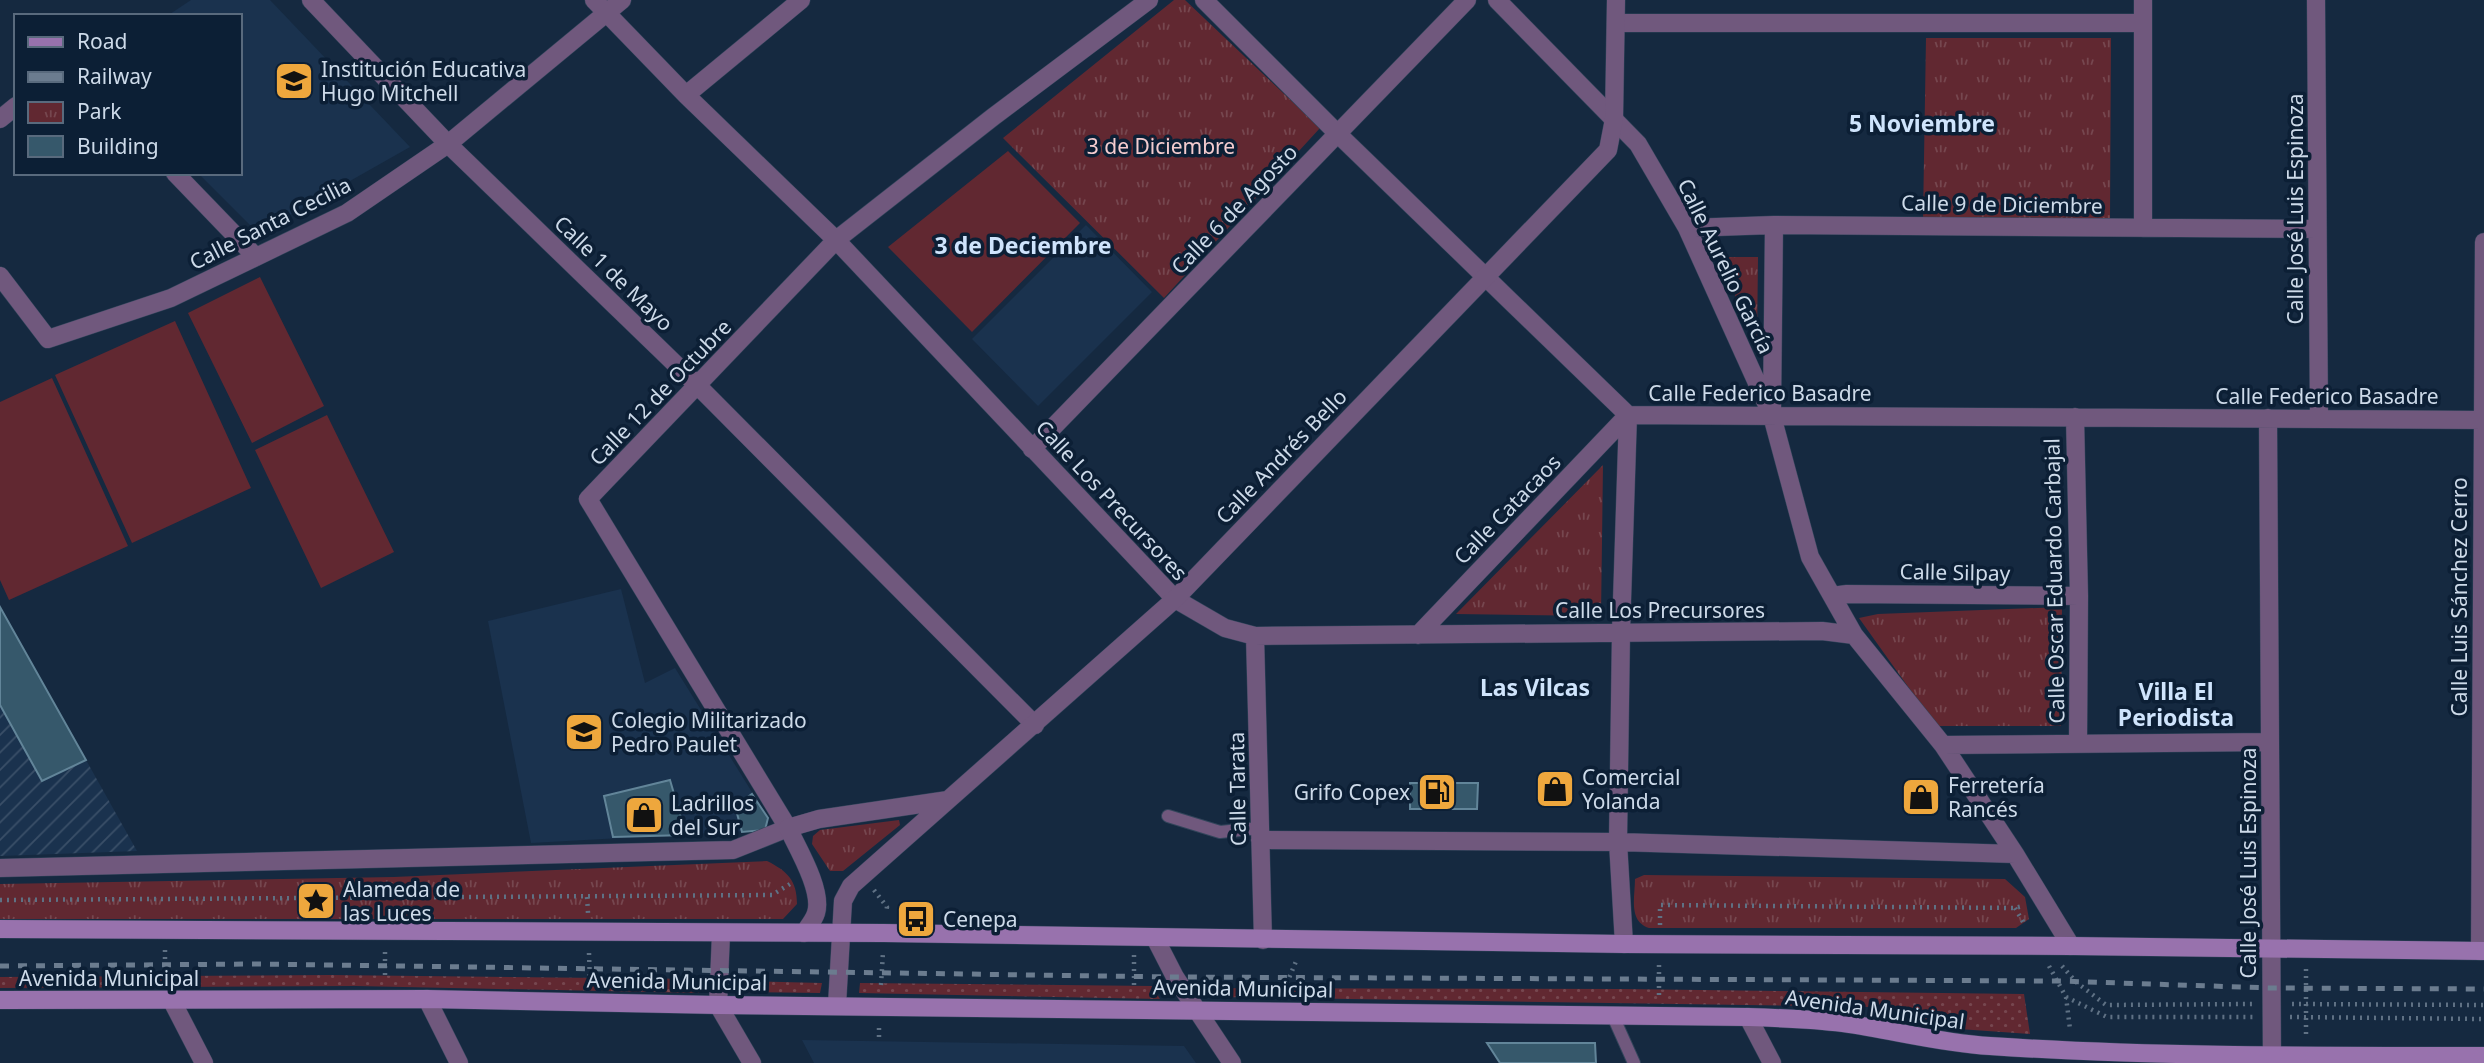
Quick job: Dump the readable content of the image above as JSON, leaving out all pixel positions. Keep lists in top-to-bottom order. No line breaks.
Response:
{"streets":{"main road":["Avenida Municipal"],"street":["Calle 9 de Diciembre","Calle 6 de Agosto","Calle José Luis Espinoza","Calle Santa Cecilia","Calle Aurelio García","Calle 1 de Mayo","Calle 12 de Octubre","Calle Federico Basadre","Calle Andrés Bello","Calle Los Precursores","Calle Catacaos","Calle Silpay","Calle Oscar Eduardo Carbajal","Calle Luis Sánchez Cerro","Calle Tarata"]},"crossings":[["Calle 9 de Diciembre","Calle José Luis Espinoza"],["Calle 9 de Diciembre","Calle Aurelio García"],["Calle 6 de Agosto","Calle Federico Basadre"],["Calle 6 de Agosto","Calle Los Precursores"],["Calle José Luis Espinoza","Calle Federico Basadre"],["Calle José Luis Espinoza","Avenida Municipal"],["Calle Santa Cecilia","Calle 1 de Mayo"],["Calle Santa Cecilia","Calle Los Precursores"],["Calle Aurelio García","Calle Federico Basadre"],["Calle Aurelio García","Calle Andrés Bello"],["Calle Aurelio García","Calle Los Precursores"],["Calle Aurelio García","Calle Silpay"],["Calle 1 de Mayo","Calle 12 de Octubre"],["Calle 1 de Mayo","Calle Andrés Bello"],["Calle 12 de Octubre","Calle Los Precursores"],["Calle Federico Basadre","Calle Andrés Bello"],["Calle Federico Basadre","Calle Catacaos"],["Calle Federico Basadre","Calle Oscar Eduardo Carbajal"],["Calle Federico Basadre","Calle Luis Sánchez Cerro"],["Calle Andrés Bello","Calle Los Precursores"],["Calle Andrés Bello","Avenida Municipal"],["Calle Los Precursores","Calle Catacaos"],["Calle Los Precursores","Calle Tarata"],["Calle Silpay","Calle Oscar Eduardo Carbajal"]],"districts":["5 Noviembre","3 de Deciembre","Las Vilcas","Villa El Periodista"],"parks":["3 de Diciembre"],"places":{"school or university":["Institución Educativa Hugo Mitchell","Colegio Militarizado Pedro Paulet"],"shop":["Comercial Yolanda","Ferretería Rancés","Ladrillos del Sur"],"fuel station":["Grifo Copex"],"place":["Alameda de las Luces"],"bus stop":["Cenepa"]},"legend":["Road","Railway","Park","Building"]}
